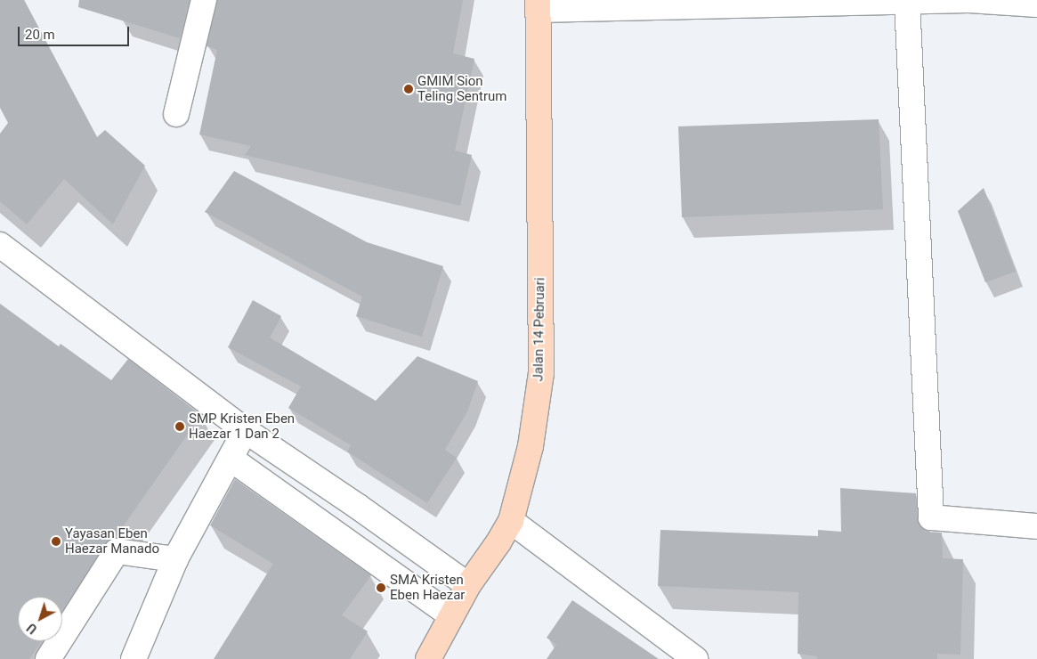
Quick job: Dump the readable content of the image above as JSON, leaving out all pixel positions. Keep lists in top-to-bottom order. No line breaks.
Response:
{"streets":{"main road":["Jalan 14 Pebruari"]},"places":["GMIM Sion Teling Sentrum","SMP Kristen Eben Haezar 1 Dan 2","Yayasan Eben Haezar Manado","SMA Kristen Eben Haezar"],"scale_bar":"20 m","north":"bottom left"}
